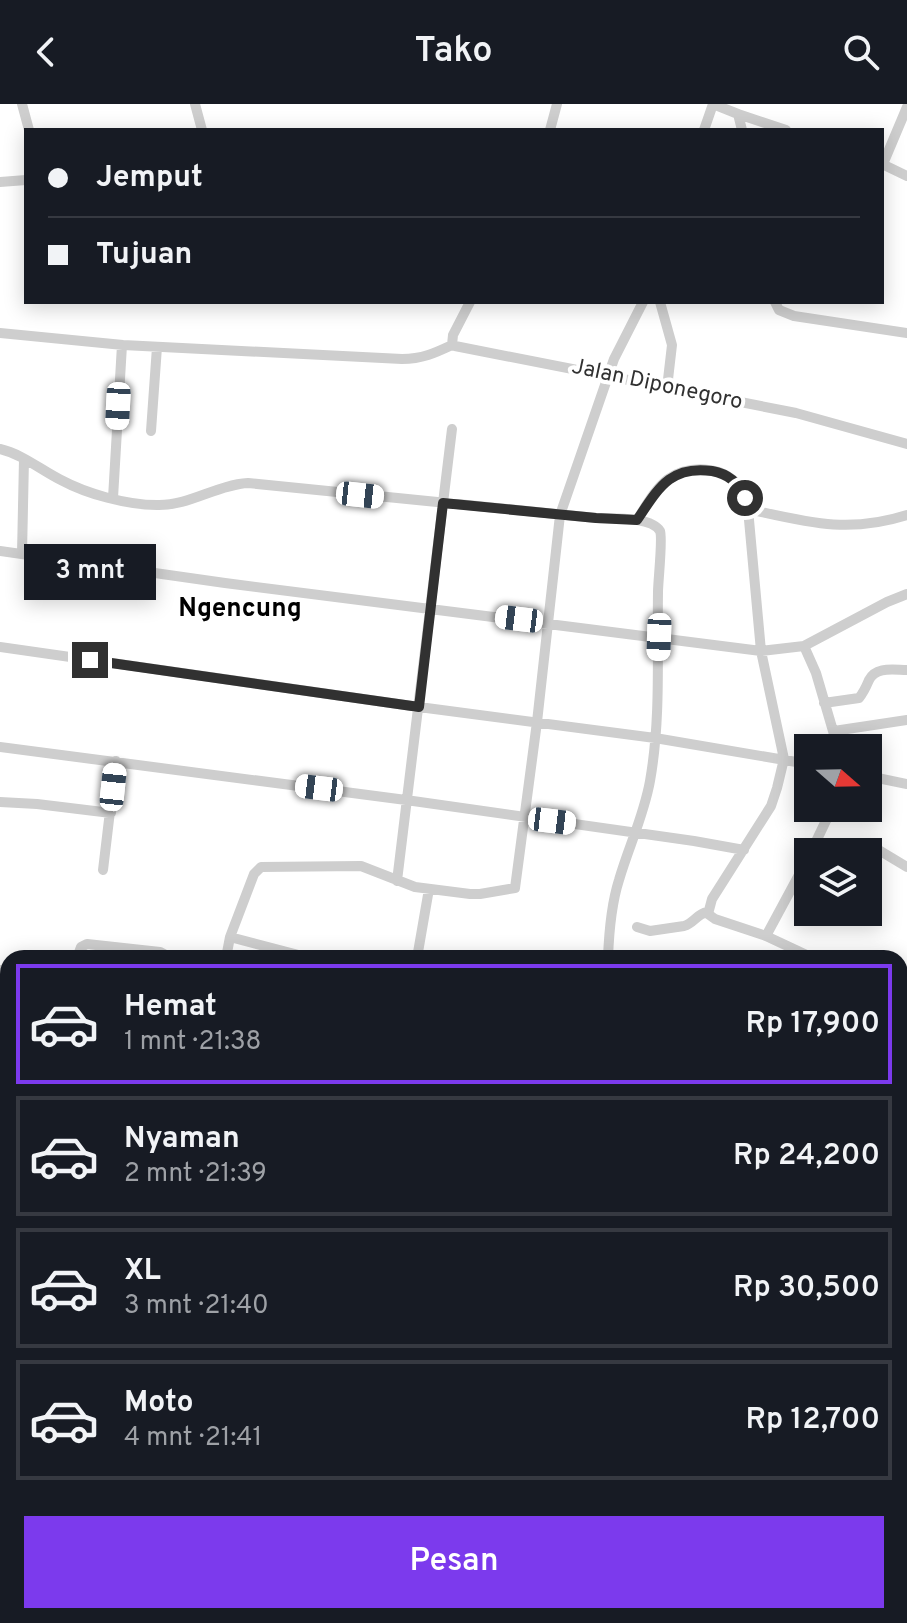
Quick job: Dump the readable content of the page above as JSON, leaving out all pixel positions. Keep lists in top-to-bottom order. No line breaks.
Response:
{"streets":{"street":["Jalan Diponegoro"]},"districts":["Ngencung"],"north":"right","page":{"header":"Tako","banner":["Jemput","Tujuan"],"bubble":"3 mnt","list":[{"name":"Hemat","note":"1 mnt · 21:38","value":"Rp 17,900"},{"name":"Nyaman","note":"2 mnt · 21:39","value":"Rp 24,200"},{"name":"XL","note":"3 mnt · 21:40","value":"Rp 30,500"},{"name":"Moto","note":"4 mnt · 21:41","value":"Rp 12,700"}],"buttons":"Pesan"}}
